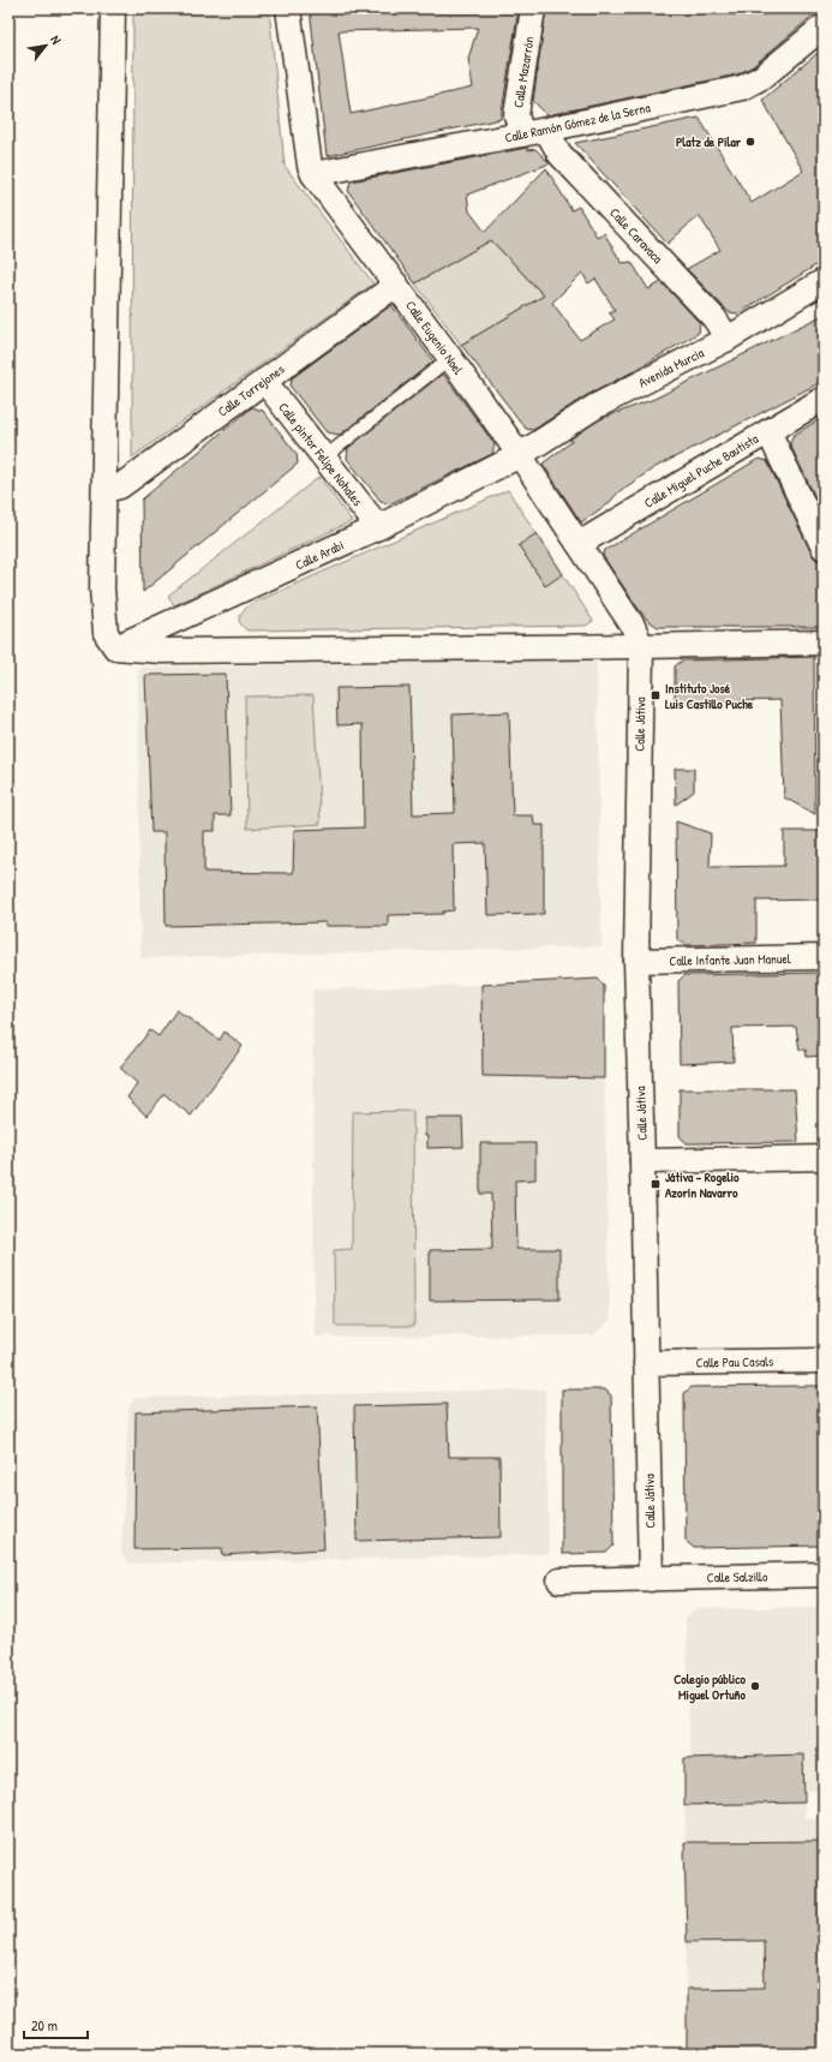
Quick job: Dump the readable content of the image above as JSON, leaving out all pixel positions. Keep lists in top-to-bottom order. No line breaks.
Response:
{"streets":{"street":["Calle Mazarrón","Calle Ramón Gómez de la Serna","Calle Caravaca","Calle Eugenio Noel","Avenida Murcia","Calle Torrejones","Calle pintor Felipe Nohales","Calle Miguel Puche Bautista","Calle Arabi","Calle Játiva","Calle Infante Juan Manuel","Calle Pau Casals","Calle Salzillo"]},"crossings":[["Calle Mazarrón","Calle Ramón Gómez de la Serna"],["Calle Ramón Gómez de la Serna","Calle Caravaca"],["Calle Ramón Gómez de la Serna","Calle Eugenio Noel"],["Calle Caravaca","Avenida Murcia"],["Calle Eugenio Noel","Avenida Murcia"],["Calle Eugenio Noel","Calle Torrejones"],["Calle Eugenio Noel","Calle Miguel Puche Bautista"],["Calle Eugenio Noel","Calle Arabi"],["Calle Eugenio Noel","Calle Játiva"],["Avenida Murcia","Calle Arabi"],["Calle Torrejones","Calle pintor Felipe Nohales"],["Calle pintor Felipe Nohales","Calle Arabi"],["Calle Játiva","Calle Infante Juan Manuel"],["Calle Játiva","Calle Pau Casals"],["Calle Játiva","Calle Salzillo"]],"places":{"other":["Platz de Pilar","Colegio público Miguel Ortuño"],"transit":["Instituto José Luis Castillo Puche","Játiva - Rogelio Azorín Navarro"]},"scale_bar":"20 m","north":"top right"}
